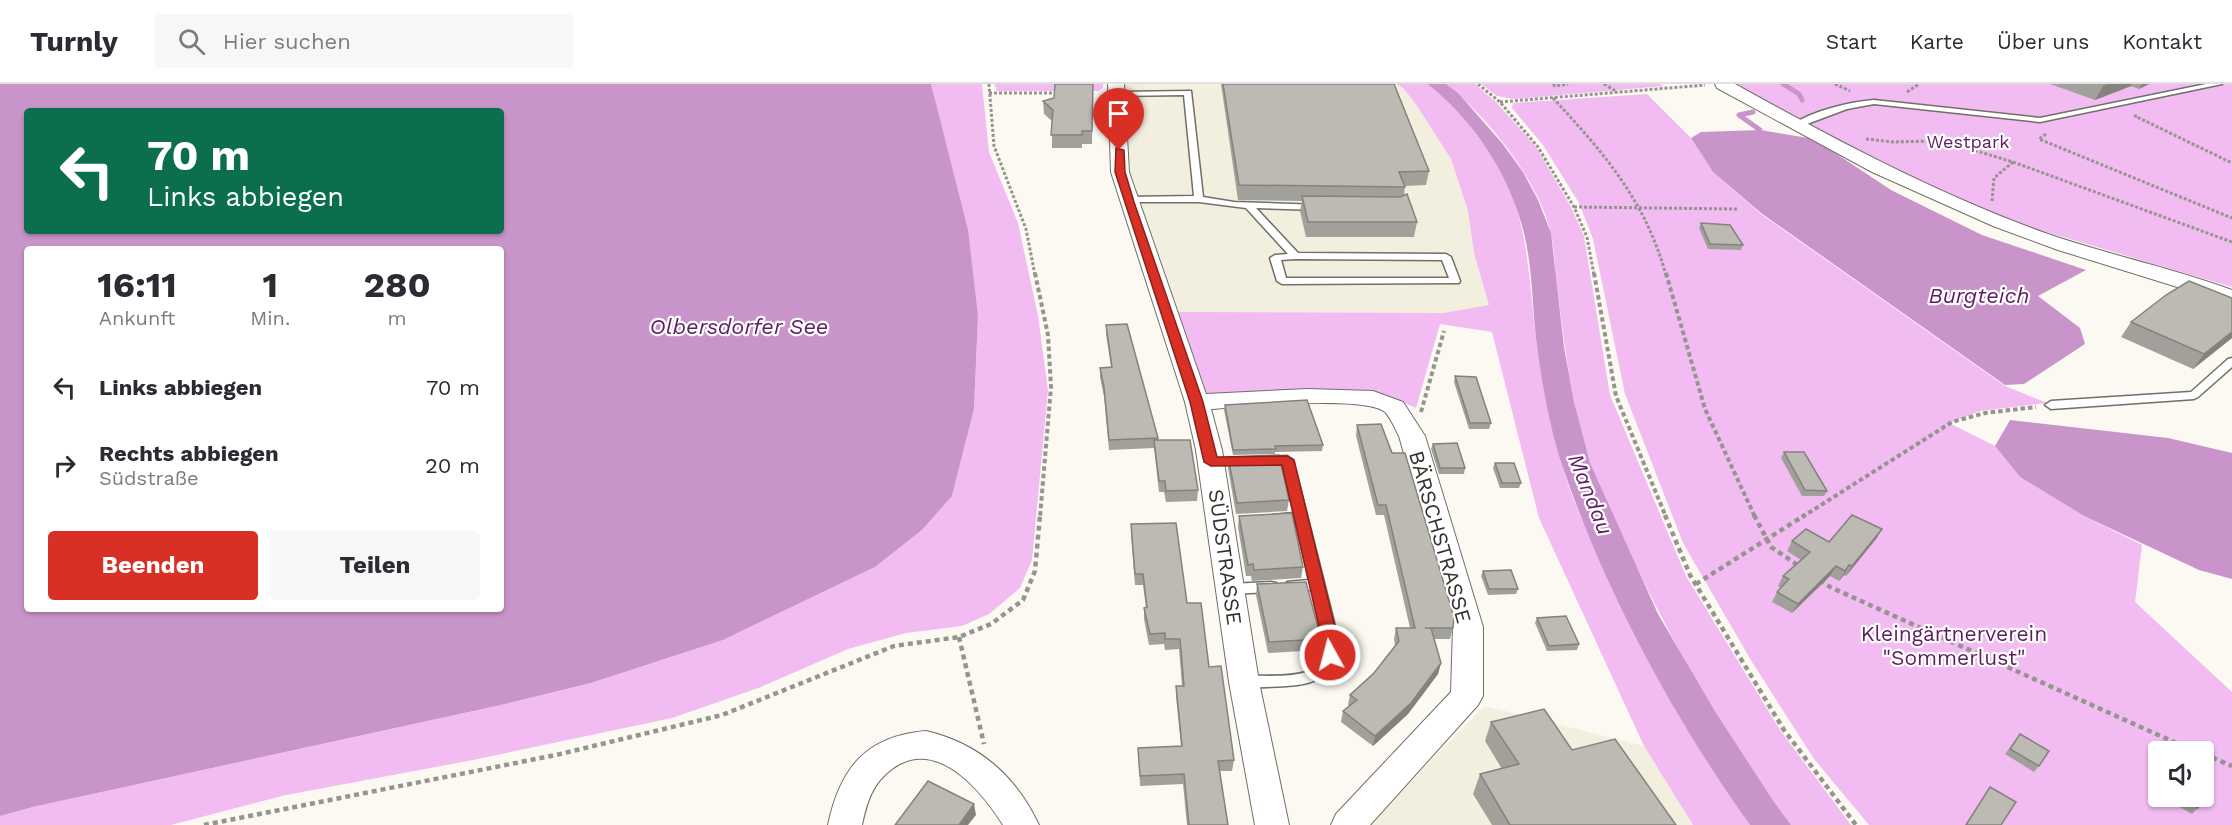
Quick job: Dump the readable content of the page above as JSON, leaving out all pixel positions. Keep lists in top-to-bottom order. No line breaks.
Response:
{"streets":{"street":["BÄRSCHSTRASSE","SÜDSTRASSE"]},"crossings":[["BÄRSCHSTRASSE","SÜDSTRASSE"]],"water":["Burgteich","Olbersdorfer See","Mandau"],"parks":["Westpark","Kleingärtnerverein \"Sommerlust\""],"page":{"header":"Turnly","search":"Hier suchen","nav":["Start","Karte","Über uns","Kontakt"],"turn":["70 m","Links abbiegen"],"eta":["16:11","Ankunft","1","Min.","280","m"],"list":[{"name":"Links abbiegen","value":"70 m"},{"name":"Rechts abbiegen","note":"Südstraße","value":"20 m"}],"buttons":["Beenden","Teilen"]}}
